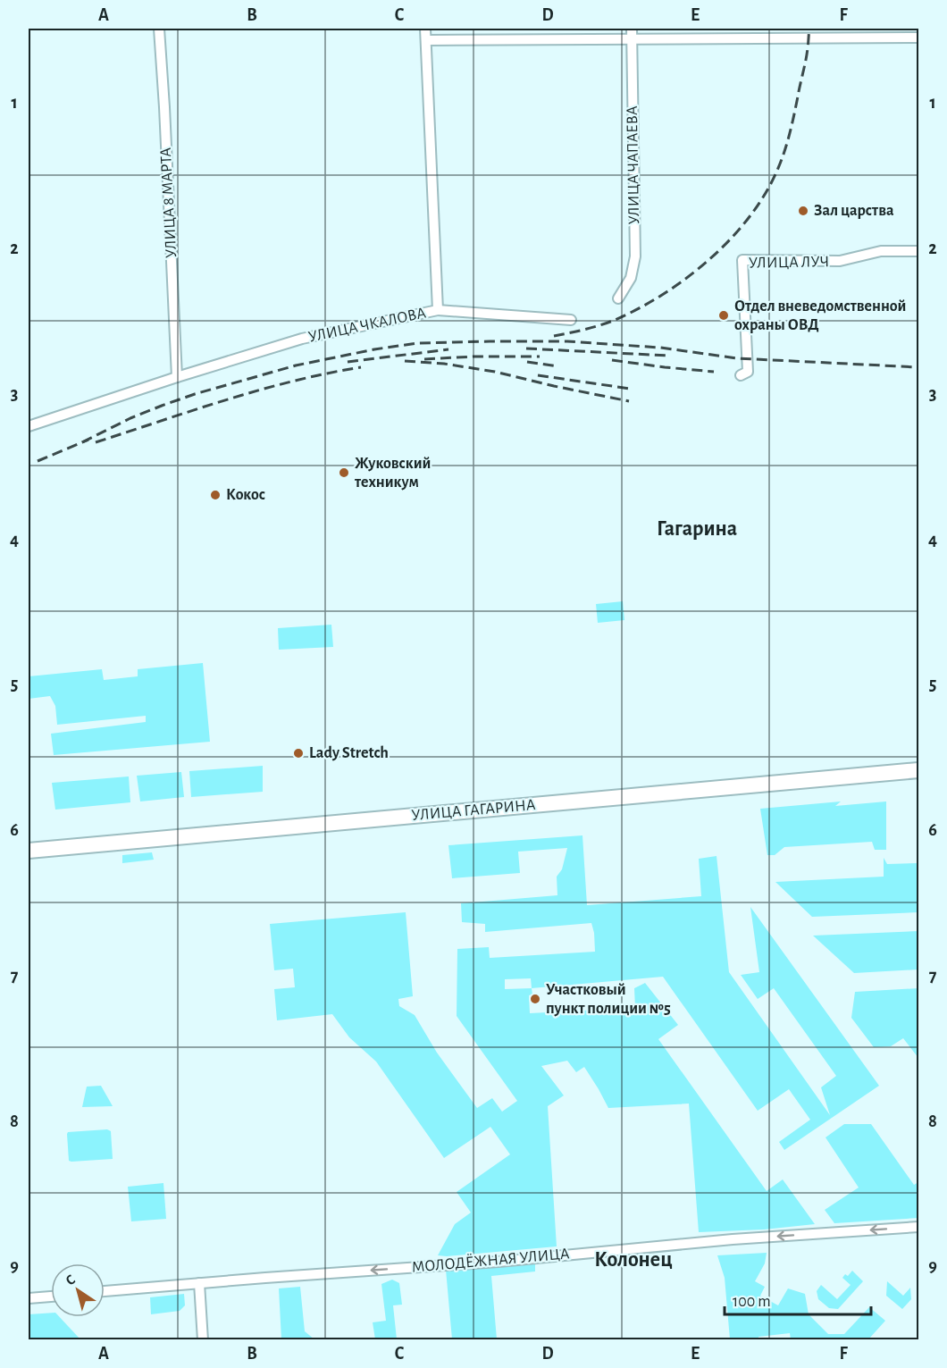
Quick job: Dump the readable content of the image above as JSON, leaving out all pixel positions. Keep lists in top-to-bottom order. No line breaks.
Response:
{"streets":{"main road":["УЛИЦА ГАГАРИНА"],"street":["УЛИЦА ЧАПАЕВА","УЛИЦА 8 МАРТА","УЛИЦА ЛУЧ","УЛИЦА ЧКАЛОВА","МОЛОДЁЖНАЯ УЛИЦА"]},"crossings":[["УЛИЦА 8 МАРТА","УЛИЦА ЧКАЛОВА"]],"one_way":["МОЛОДЁЖНАЯ УЛИЦА"],"districts":["Гагарина","Колонец"],"places":["Зал царства","Отдел вневедомственной охраны ОВД","Жуковский техникум","Кокос","Lady Stretch","Участковый пункт полиции №5"],"scale_bar":"100 m","north":"top left","grid":{"columns":["A","B","C","D","E","F"],"rows":["1","2","3","4","5","6","7","8","9"]}}
